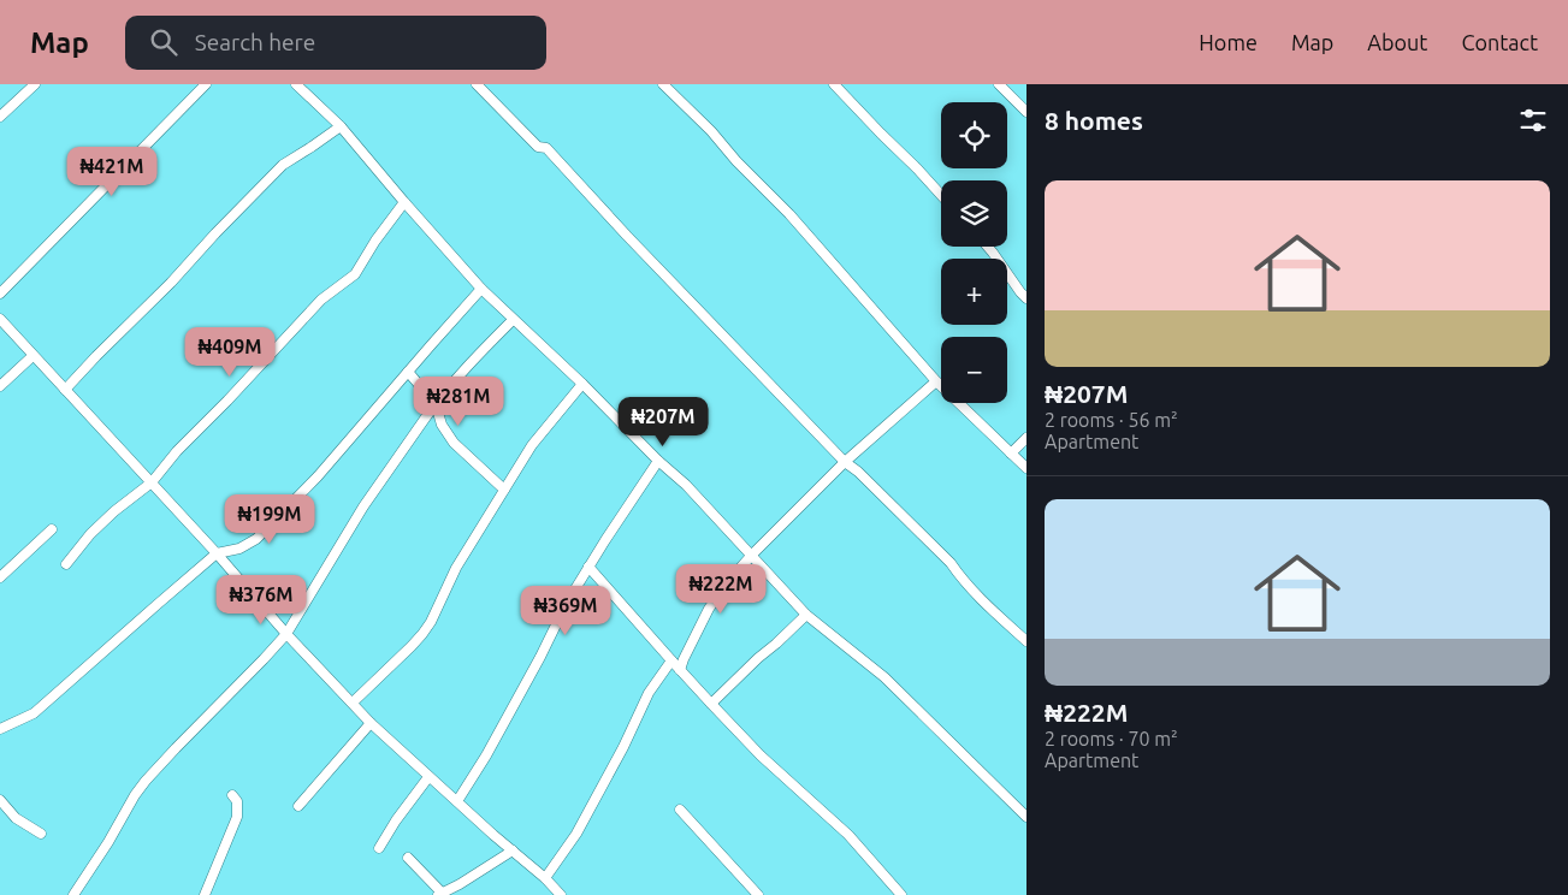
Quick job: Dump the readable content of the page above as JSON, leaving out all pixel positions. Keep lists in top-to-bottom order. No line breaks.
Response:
{"page":{"header":"Map","search":"Search here","nav":["Home","Map","About","Contact"],"heading":"8 homes","map_buttons":["+","−"],"price":["₦421M","₦409M","₦281M","₦207M","₦199M","₦222M","₦376M","₦369M"],"list":[{"name":"₦207M","note":"2 rooms · 56 m² · Apartment"},{"name":"₦222M","note":"2 rooms · 70 m² · Apartment"}]}}
